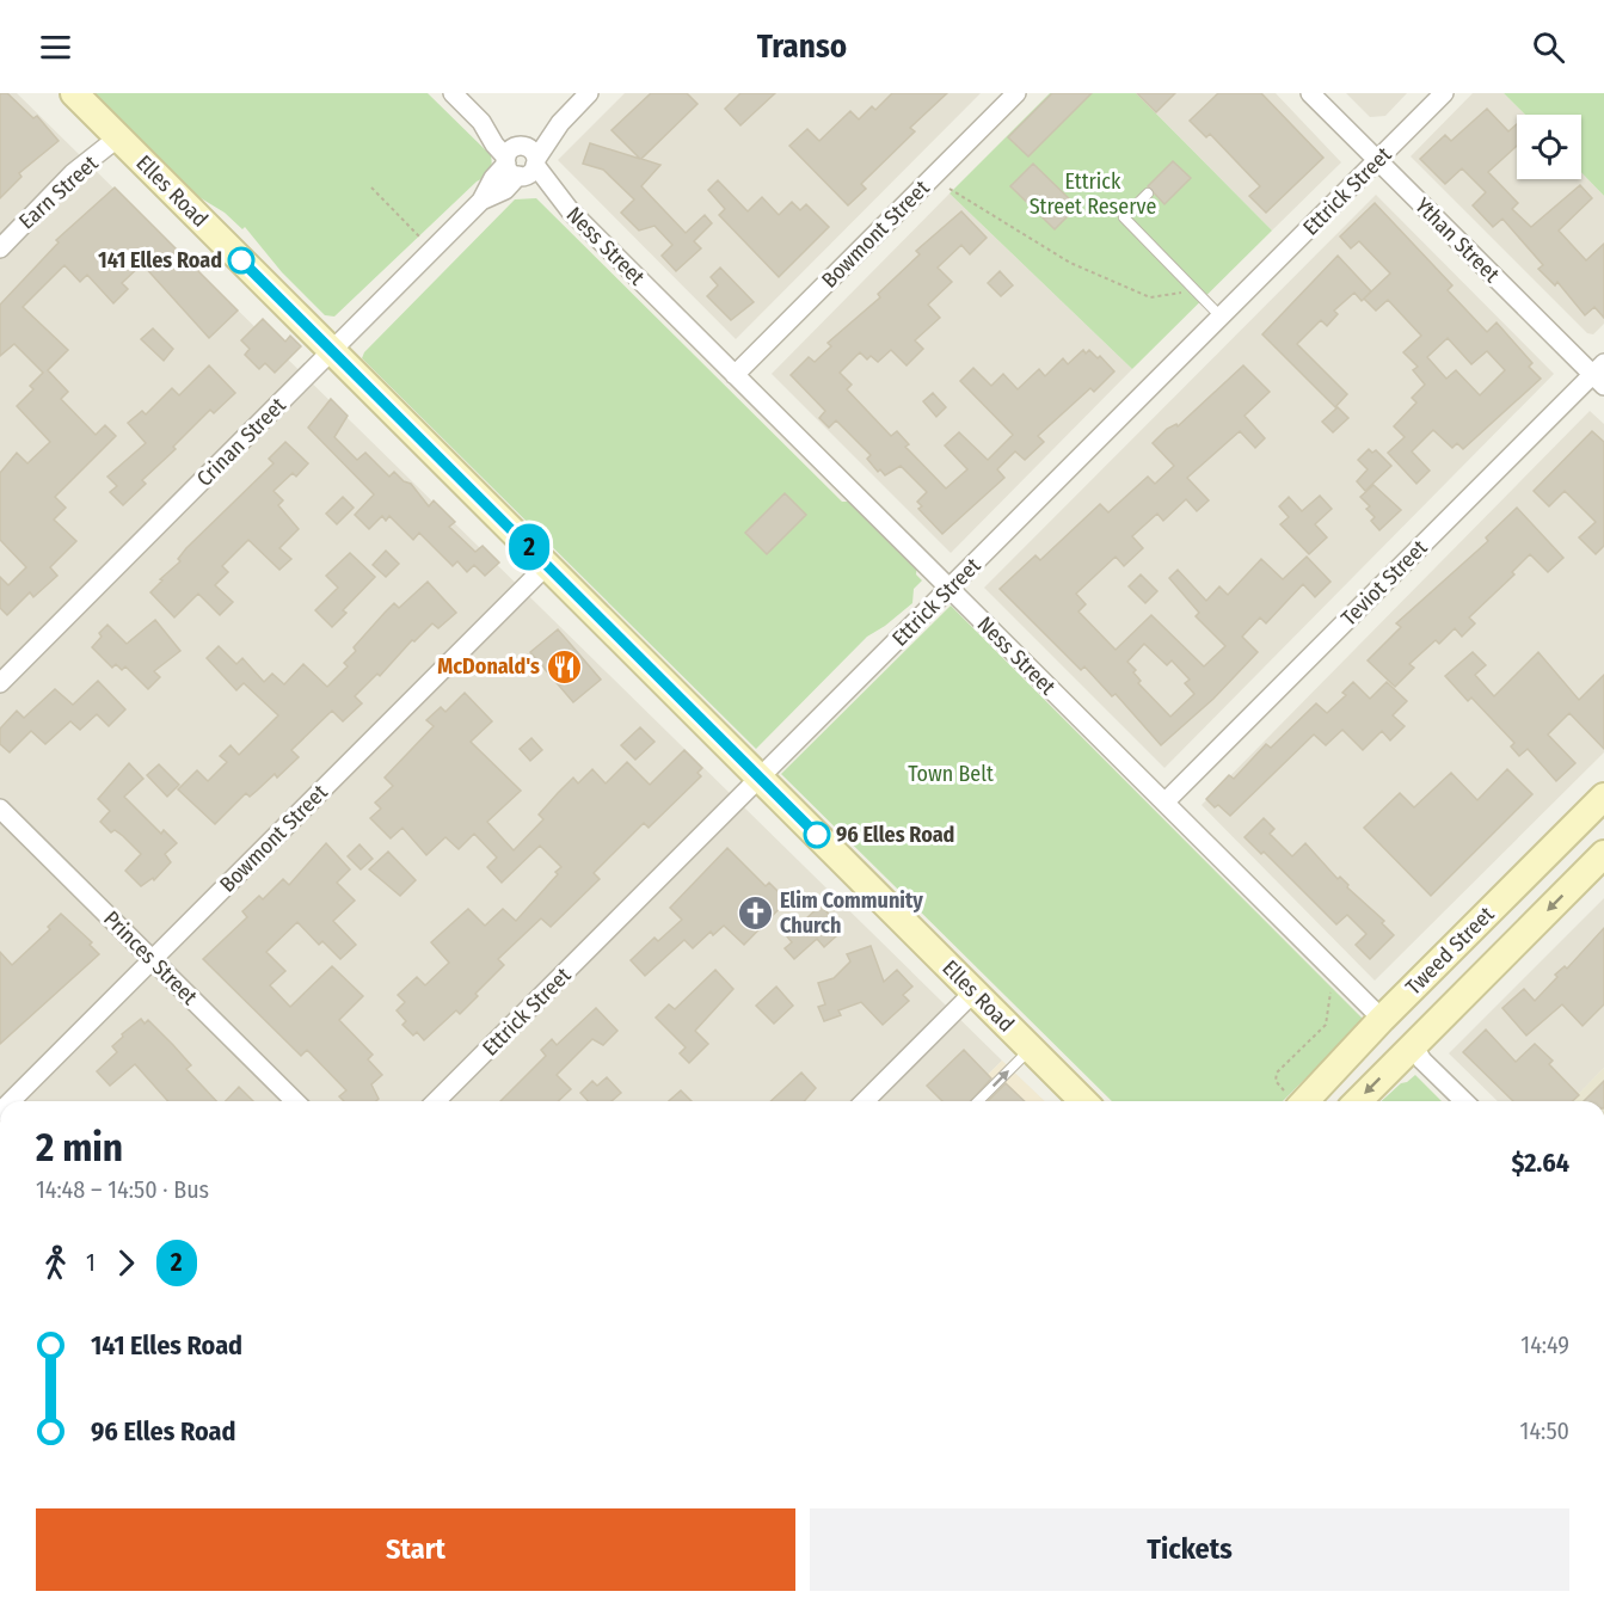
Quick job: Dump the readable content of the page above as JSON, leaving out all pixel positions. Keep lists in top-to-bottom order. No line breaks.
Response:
{"streets":{"main road":["Elles Road","Tweed Street"],"street":["Ettrick Street","Earn Street","Bowmont Street","Ythan Street","Ness Street","Crinan Street","Teviot Street","Princes Street"]},"crossings":[["Elles Road","Ettrick Street"],["Elles Road","Earn Street"],["Elles Road","Bowmont Street"],["Elles Road","Crinan Street"],["Ettrick Street","Ythan Street"],["Ettrick Street","Ness Street"],["Bowmont Street","Ness Street"],["Bowmont Street","Princes Street"],["Ythan Street","Teviot Street"],["Ness Street","Crinan Street"],["Ness Street","Teviot Street"],["Ness Street","Tweed Street"]],"parks":["Ettrick Street Reserve","Town Belt"],"places":{"other":["141 Elles Road","96 Elles Road"],"restaurant":["McDonald's"],"church":["Elim Community Church"]},"lines":["bus line 2"],"page":{"header":"Transo","on_map":"2","heading":["2 min","14:48 – 14:50 · Bus","$2.64"],"legs":["1","2"],"list":[{"name":"141 Elles Road","value":"14:49"},{"name":"96 Elles Road","value":"14:50"}],"buttons":["Start","Tickets"]}}
